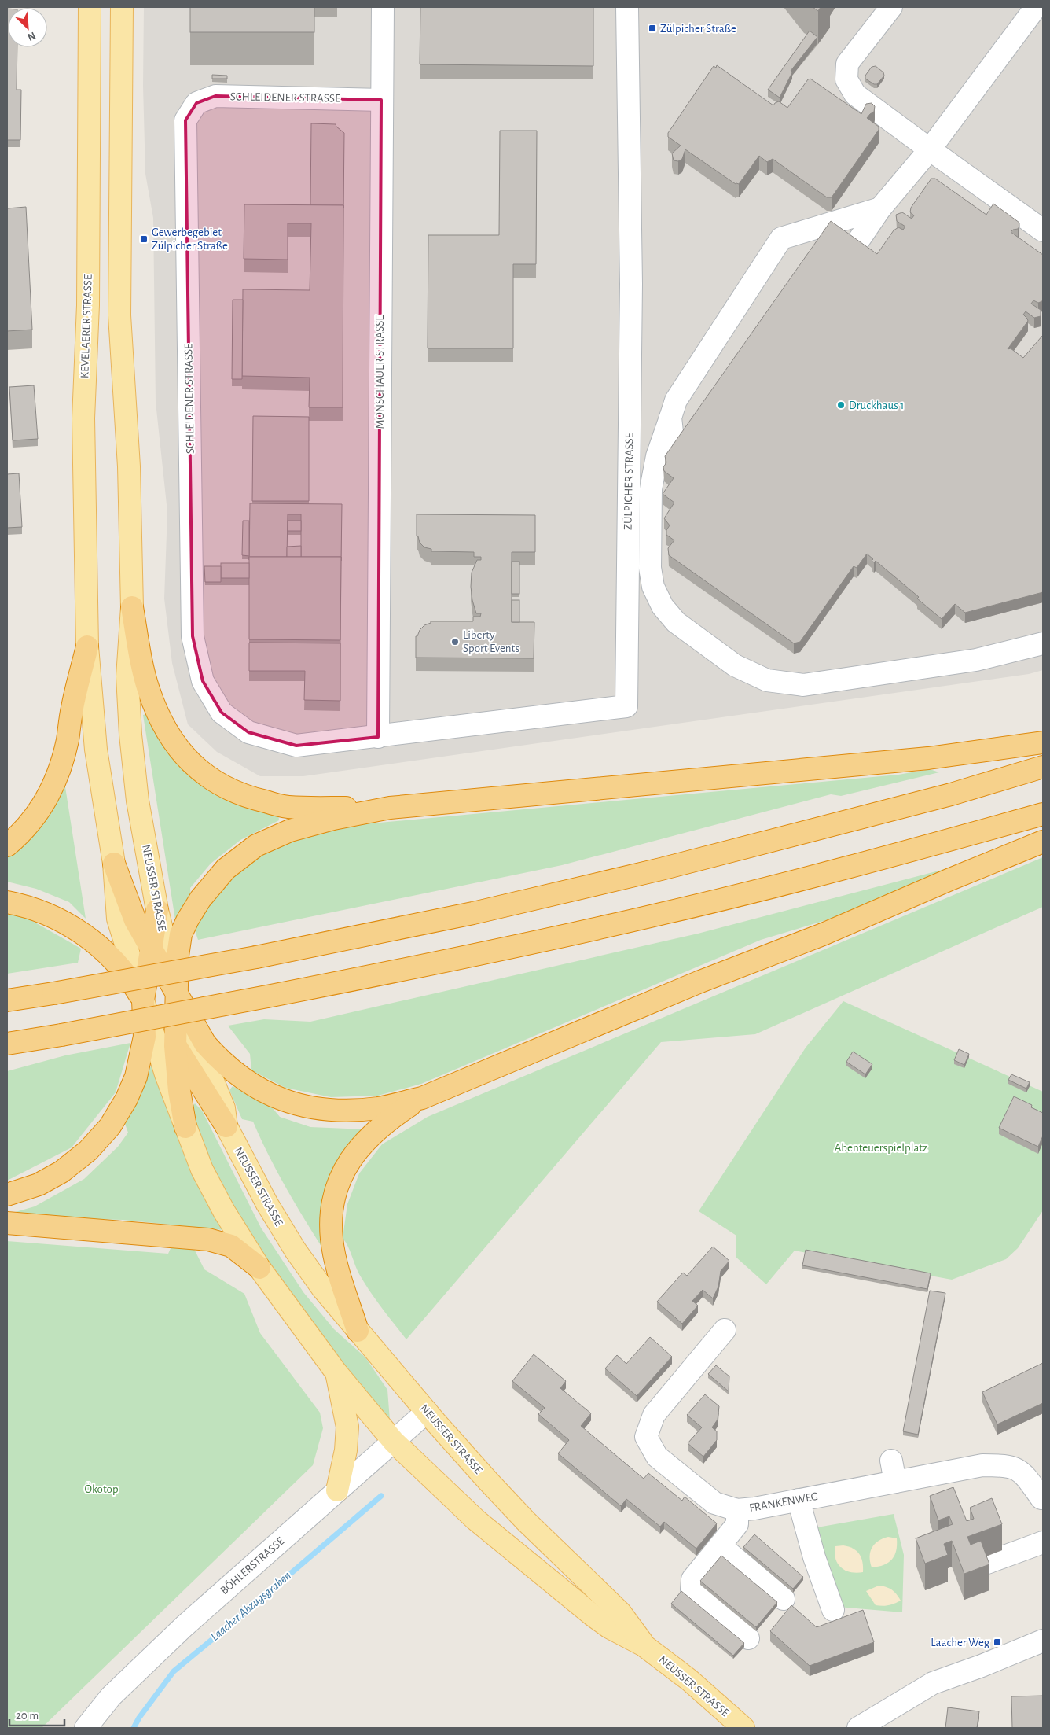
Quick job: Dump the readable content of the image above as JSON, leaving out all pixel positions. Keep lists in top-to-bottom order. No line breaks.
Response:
{"streets":{"main road":["KEVELAERER STRASSE","NEUSSER STRASSE"],"street":["SCHLEIDENER STRASSE","MONSCHAUER STRASSE","ZÜLPICHER STRASSE","FRANKENWEG","BÖHLERSTRASSE"]},"crossings":[["SCHLEIDENER STRASSE","MONSCHAUER STRASSE"],["SCHLEIDENER STRASSE","ZÜLPICHER STRASSE"],["KEVELAERER STRASSE","NEUSSER STRASSE"],["MONSCHAUER STRASSE","ZÜLPICHER STRASSE"],["NEUSSER STRASSE","BÖHLERSTRASSE"]],"water":["Laacher Abzugsgraben"],"parks":["Abenteuerspielplatz","Ökotop"],"places":{"transit":["Zülpicher Straße","Gewerbegebiet Zülpicher Straße","Laacher Weg"],"other":["Druckhaus 1","Liberty Sport Events"]},"scale_bar":"20 m","north":"bottom right"}
